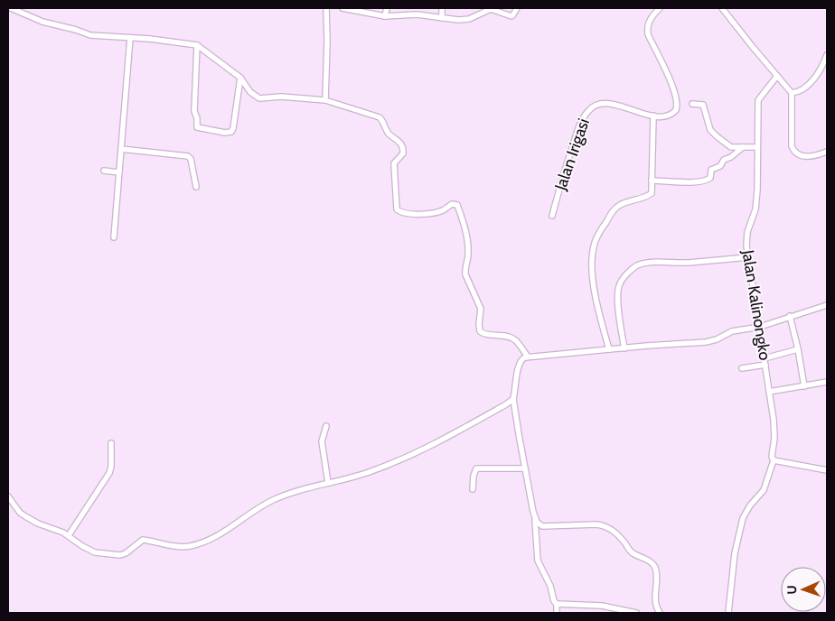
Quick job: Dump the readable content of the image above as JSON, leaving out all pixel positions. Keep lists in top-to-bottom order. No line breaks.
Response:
{"streets":{"street":["Jalan Irigasi","Jalan Kalinongko"]},"north":"left"}
